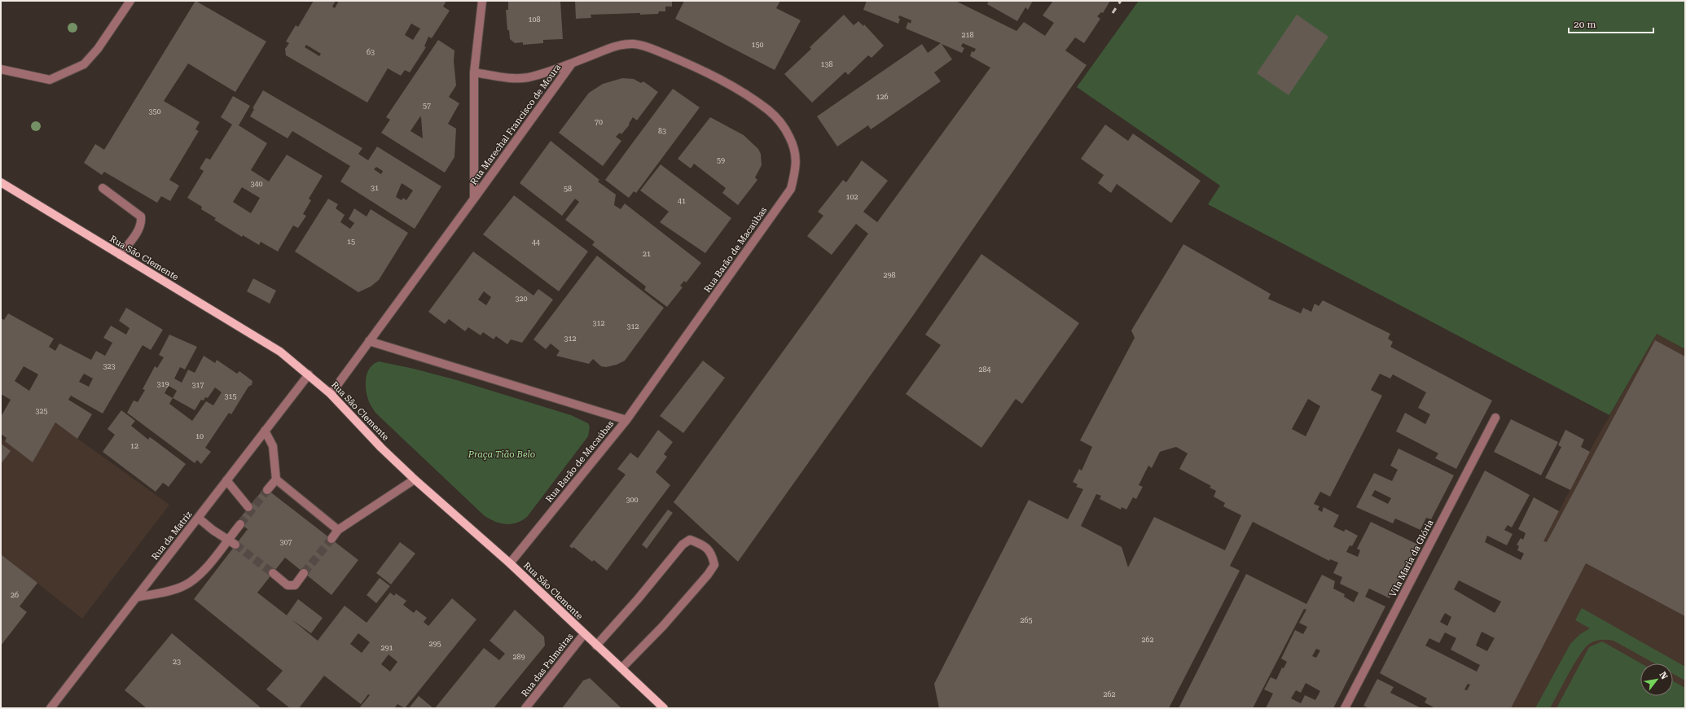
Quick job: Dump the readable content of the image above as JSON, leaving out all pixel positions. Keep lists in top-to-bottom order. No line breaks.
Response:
{"streets":{"main road":["Rua São Clemente"],"street":["Rua Marechal Francisco de Moura","Rua Barão de Macaúbas","Rua da Matriz","Vila Maria da Glória","Rua das Palmeiras"]},"crossings":[["Rua Marechal Francisco de Moura","Rua Barão de Macaúbas"],["Rua Barão de Macaúbas","Rua São Clemente"],["Rua São Clemente","Rua da Matriz"],["Rua São Clemente","Rua das Palmeiras"]],"parks":["Praça Tião Belo"],"house_numbers":["108","218","150","63","138","126","57","350","70","83","59","340","31","58","102","41","15","44","21","298","320","312","312","312","323","284","319","317","315","325","10","12","300","307","26","265","262","295","291","289","23","262"],"scale_bar":"20 m","north":"top right"}
